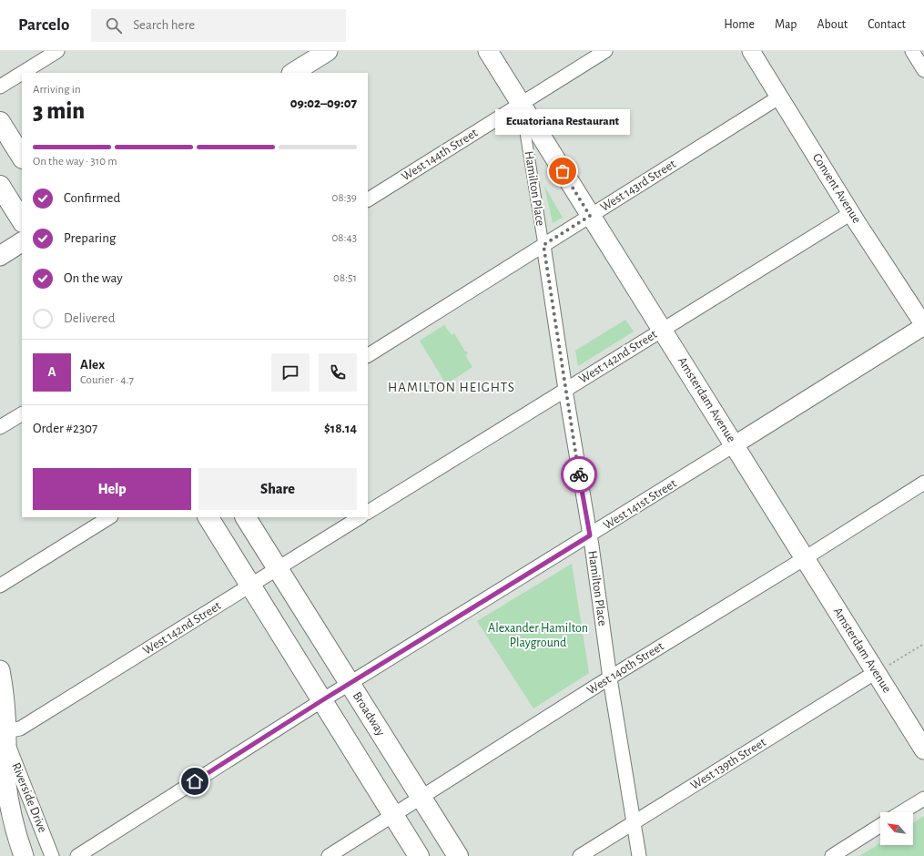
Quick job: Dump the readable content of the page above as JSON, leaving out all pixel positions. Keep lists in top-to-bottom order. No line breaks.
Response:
{"streets":{"main road":["Amsterdam Avenue","Broadway","Riverside Drive"],"street":["West 144th Street","West 143rd Street","Hamilton Place","Convent Avenue","West 142nd Street","West 141st Street","West 140th Street","West 139th Street"]},"crossings":[["West 144th Street","Hamilton Place"],["West 144th Street","Amsterdam Avenue"],["West 143rd Street","Hamilton Place"],["West 143rd Street","Convent Avenue"],["West 143rd Street","Amsterdam Avenue"],["Hamilton Place","West 142nd Street"],["Hamilton Place","Amsterdam Avenue"],["Hamilton Place","West 141st Street"],["Hamilton Place","West 140th Street"],["Hamilton Place","West 139th Street"],["Convent Avenue","West 142nd Street"],["Convent Avenue","West 141st Street"],["West 142nd Street","Amsterdam Avenue"],["West 142nd Street","Broadway"],["West 142nd Street","Riverside Drive"],["Amsterdam Avenue","West 141st Street"],["Amsterdam Avenue","West 140th Street"],["Amsterdam Avenue","West 139th Street"],["West 141st Street","Broadway"],["West 140th Street","Broadway"]],"districts":["HAMILTON HEIGHTS"],"parks":["Alexander Hamilton Playground"],"places":["Ecuatoriana Restaurant"],"north":"top left","page":{"header":"Parcelo","search":"Search here","nav":["Home","Map","About","Contact"],"heading":["3 min","Arriving in","09:02–09:07"],"panel":["Alex","Courier · 4.7","Order #2307","$18.14"],"bubble":"Ecuatoriana Restaurant","bar":"On the way · 310 m","list":[["Confirmed","08:39"],["Preparing","08:43"],["On the way","08:51"],"Delivered"],"round":"A","buttons":["Help","Share"]}}
